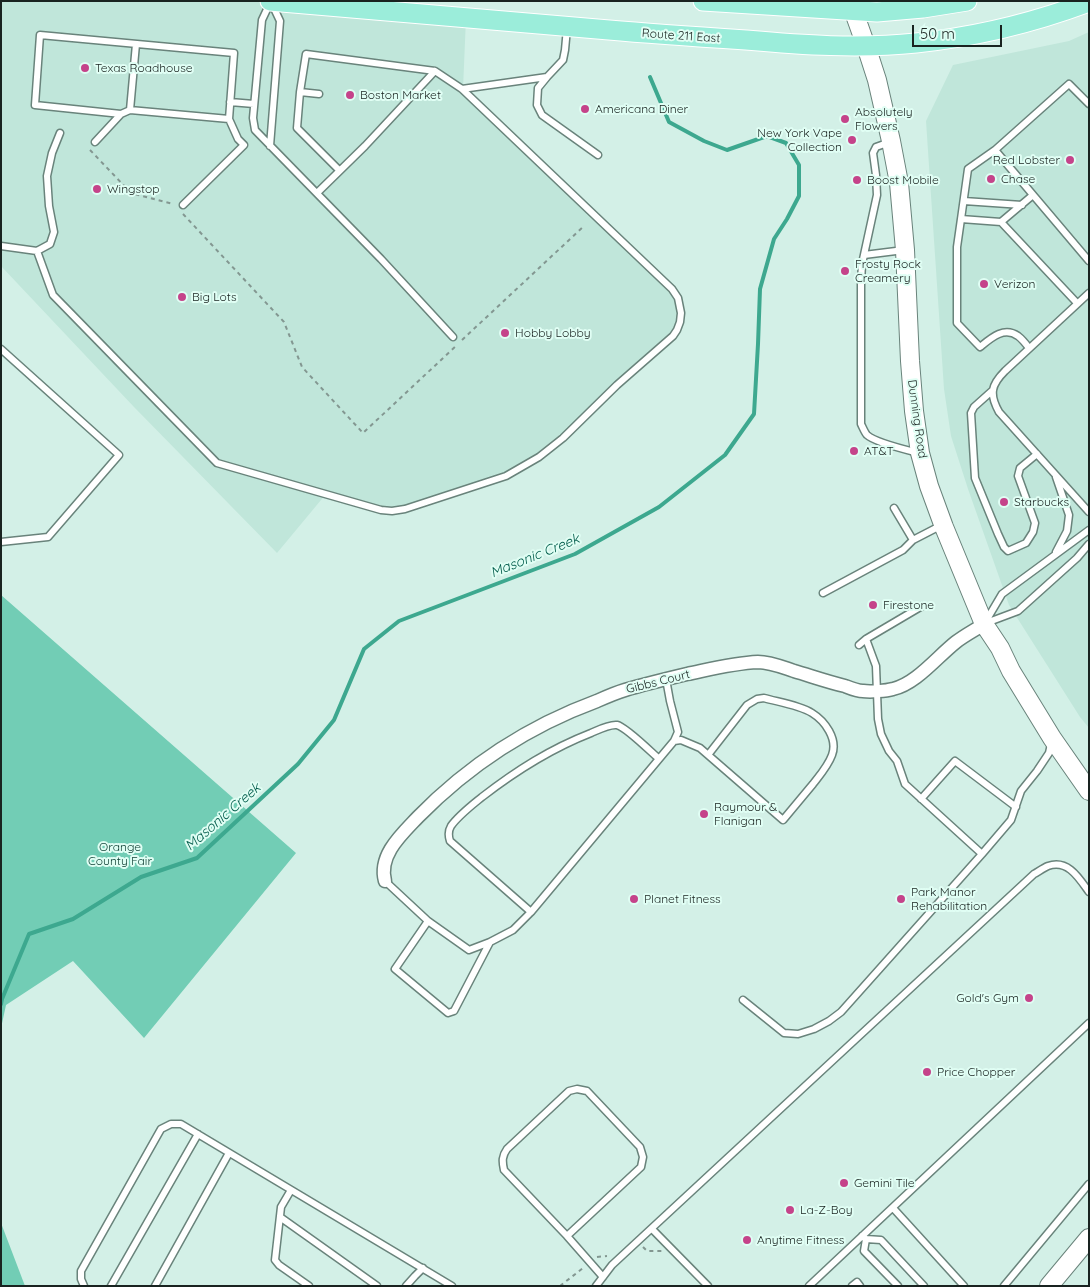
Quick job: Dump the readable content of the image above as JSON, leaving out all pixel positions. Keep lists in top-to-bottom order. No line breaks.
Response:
{"streets":{"main road":["Route 211 East"],"street":["Dunning Road","Gibbs Court"]},"crossings":[["Route 211 East","Dunning Road"],["Dunning Road","Gibbs Court"]],"water":["Masonic Creek"],"parks":["Orange County Fair"],"places":["Texas Roadhouse","Boston Market","Americana Diner","Absolutely Flowers","New York Vape Collection","Red Lobster","Chase","Boost Mobile","Wingstop","Frosty Rock Creamery","Verizon","Big Lots","Hobby Lobby","AT&T","Starbucks","Firestone","Raymour & Flanigan","Planet Fitness","Park Manor Rehabilitation","Gold's Gym","Price Chopper","Gemini Tile","La-Z-Boy","Anytime Fitness"],"scale_bar":"50 m"}
